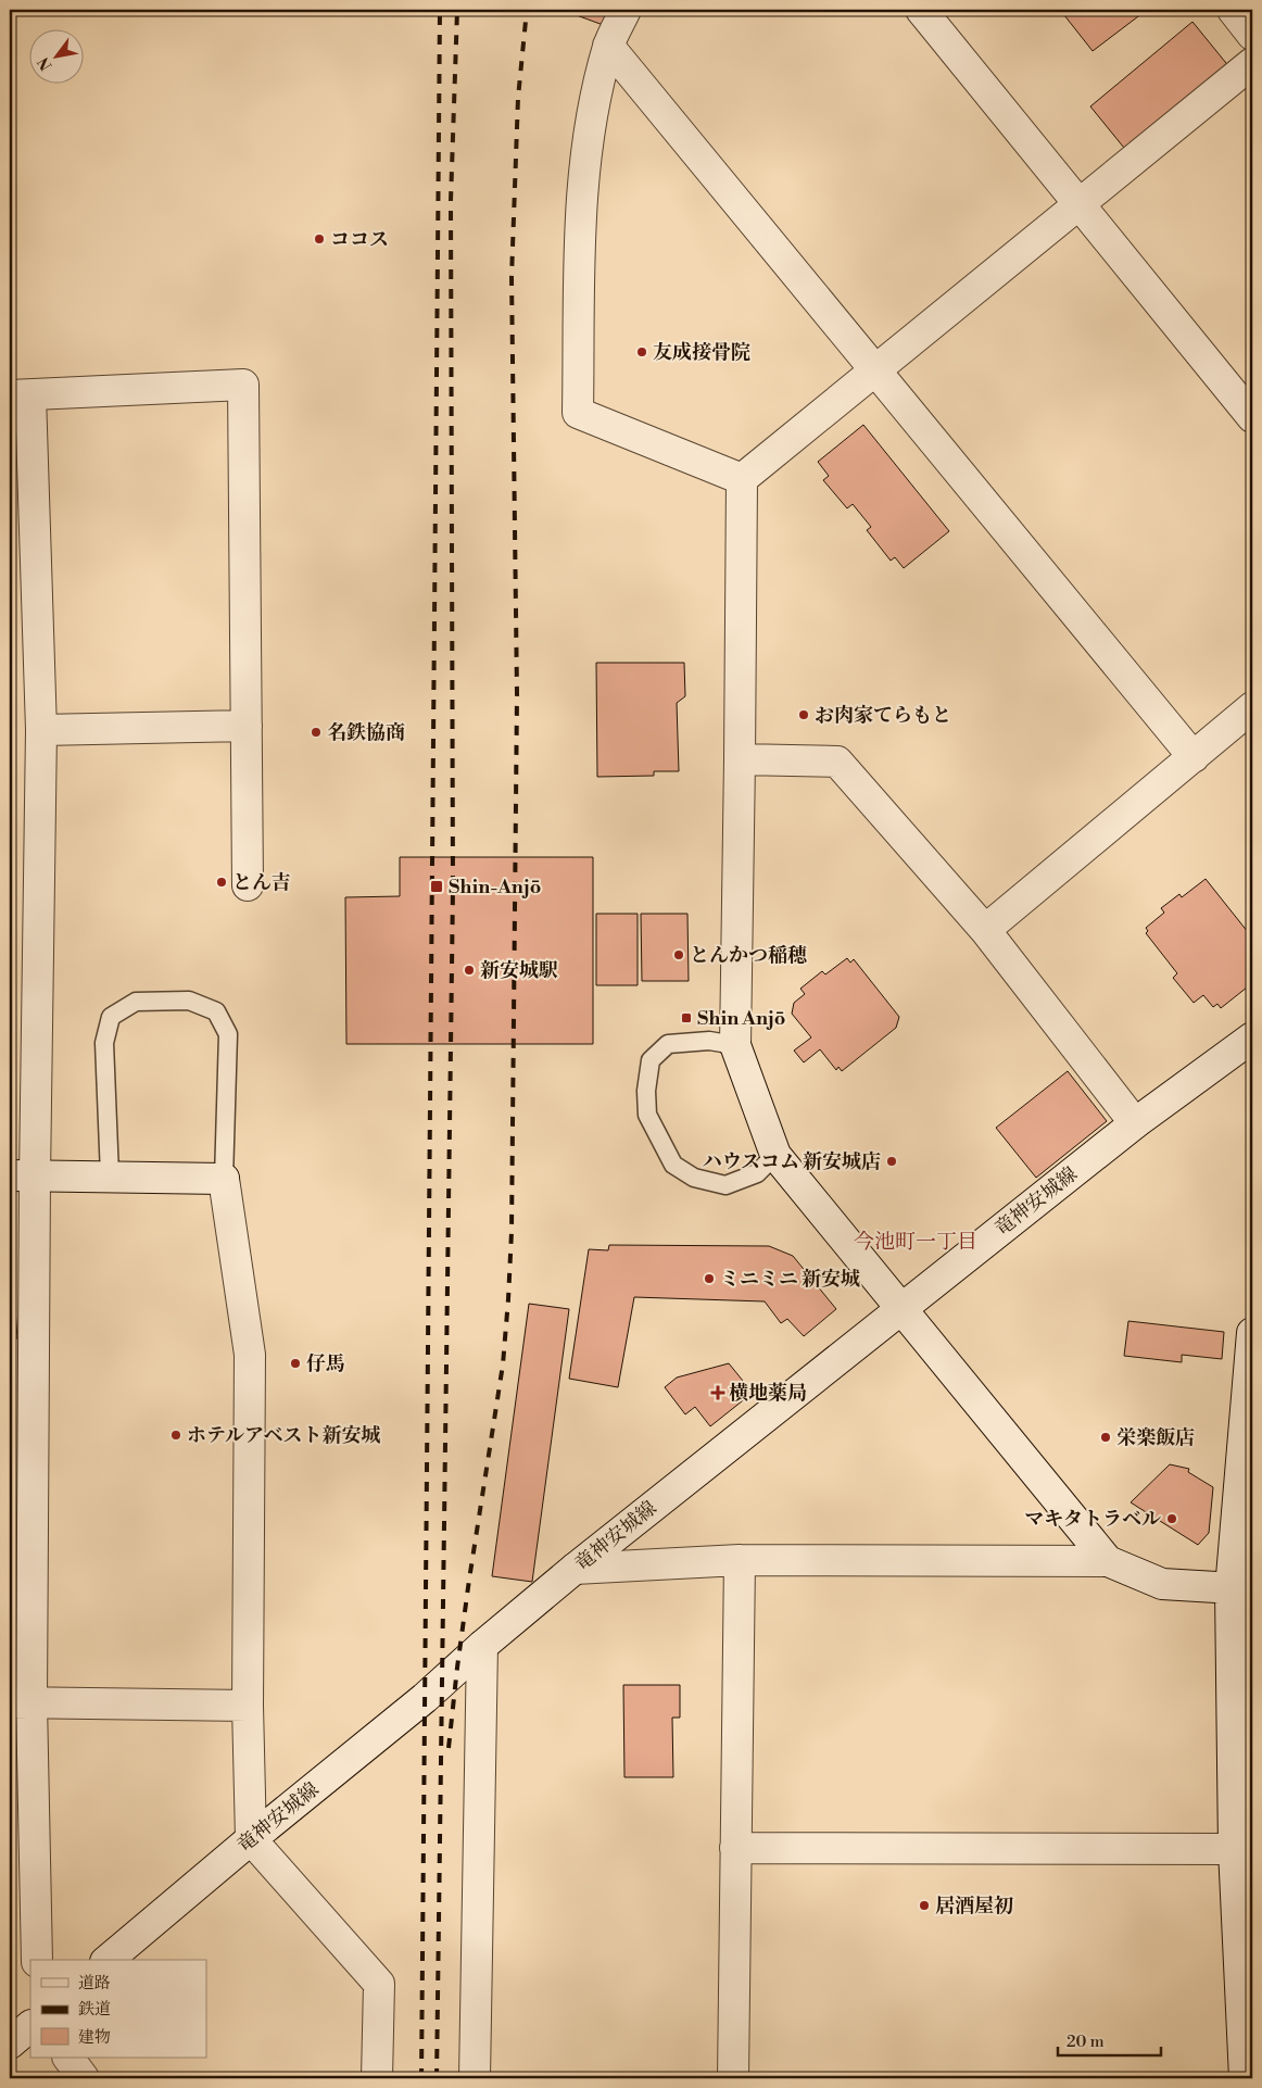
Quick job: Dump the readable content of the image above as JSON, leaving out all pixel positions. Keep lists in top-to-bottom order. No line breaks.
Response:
{"streets":{"street":["竜神安城線"]},"districts":["今池町一丁目"],"places":{"other":["ココス","友成接骨院","お肉家てらもと","名鉄協商","とん吉","とんかつ稲穂","新安城駅","ハウスコム 新安城店","ミニミニ 新安城","仔馬","ホテルアベスト新安城","栄楽飯店","マキタトラベル","居酒屋初"],"transit":["Shin-Anjō","Shin Anjō"],"health":["横地薬局"]},"legend":["道路","鉄道","建物"],"scale_bar":"20 m","north":"bottom left"}
